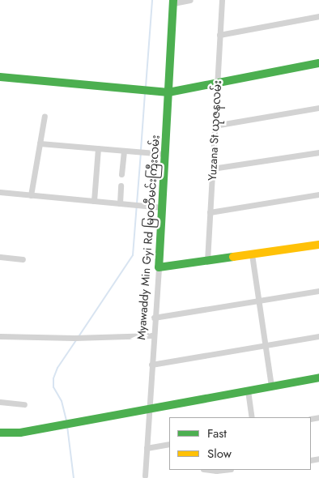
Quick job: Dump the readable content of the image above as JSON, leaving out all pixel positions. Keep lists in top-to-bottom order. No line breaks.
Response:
{"streets":{"street":["Yuzana St ယုဇနလမ်း","Myawaddy Min Gyi Rd မြဝတီမင်းကြီးလမ်း"]},"legend":["Fast","Slow"]}
